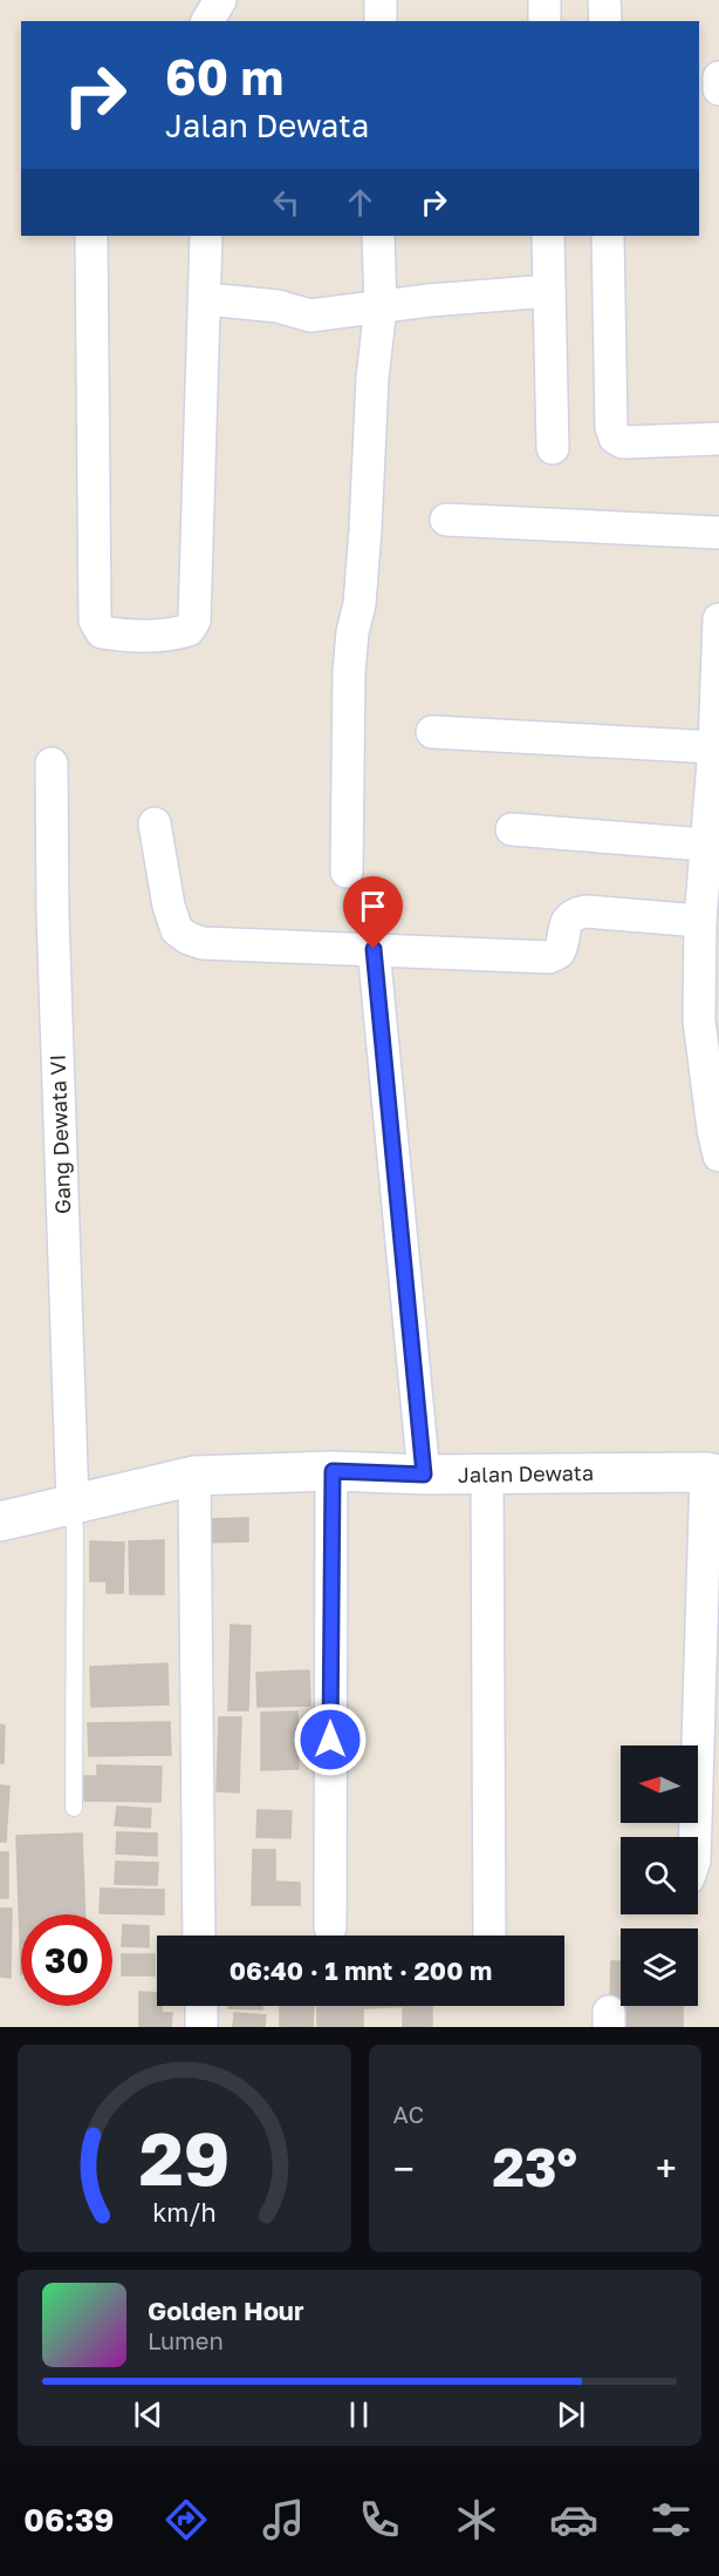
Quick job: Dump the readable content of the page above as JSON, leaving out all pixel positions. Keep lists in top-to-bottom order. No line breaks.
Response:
{"streets":{"street":["Gang Dewata VI","Jalan Dewata"]},"crossings":[["Gang Dewata VI","Jalan Dewata"]],"north":"left","page":{"turn":["60 m","Jalan Dewata"],"limit":"30","trip":"06:40 · 1 mnt · 200 m","tile":"AC","heat":["−","23°","+"],"song":["Golden Hour","Lumen"],"tabs":"06:39","gauge":["29","km/h"]}}
